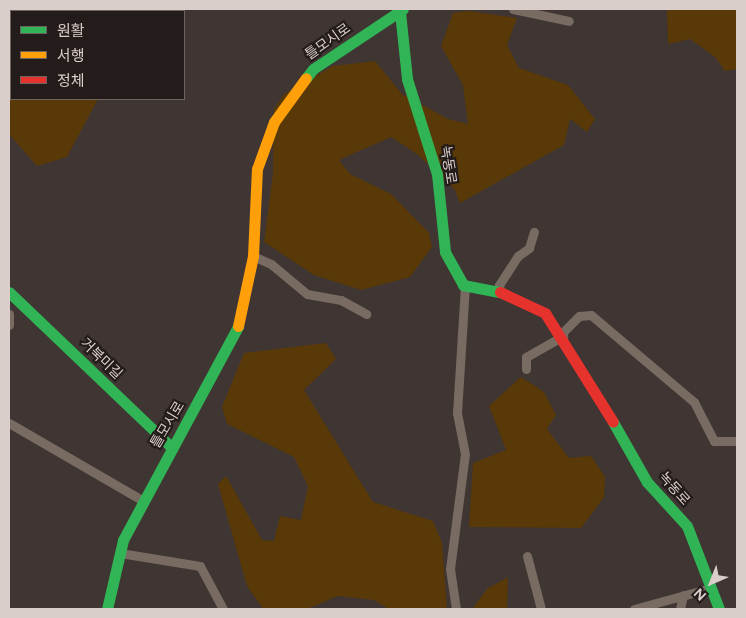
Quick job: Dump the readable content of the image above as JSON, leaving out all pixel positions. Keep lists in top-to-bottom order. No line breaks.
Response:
{"streets":{"street":["틀모시로","녹동로","거북미길"]},"crossings":[["틀모시로","녹동로"],["틀모시로","거북미길"]],"legend":["원활","서행","정체"],"north":"bottom left"}
